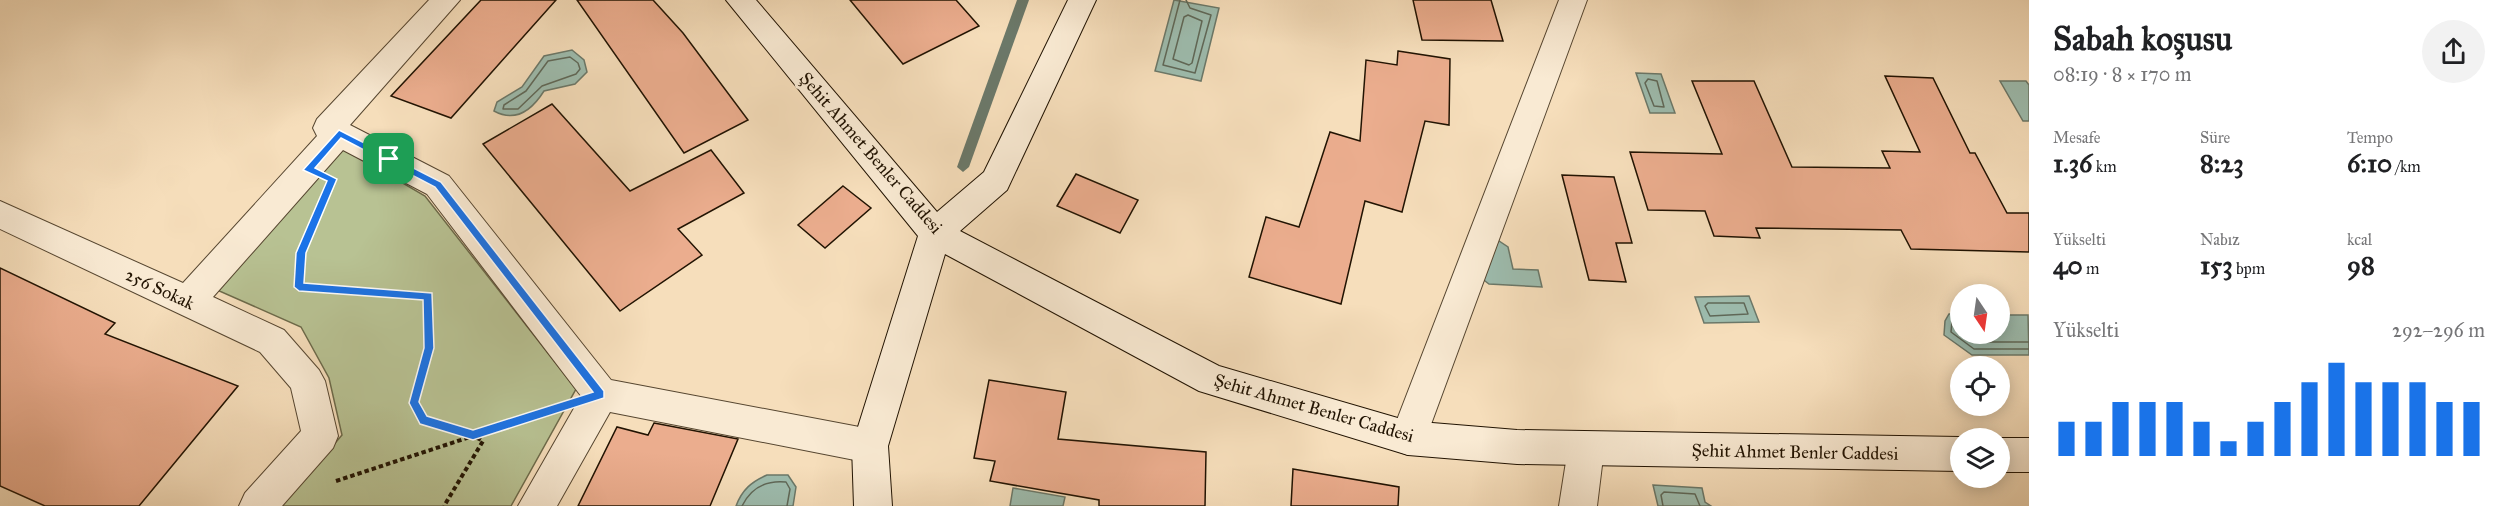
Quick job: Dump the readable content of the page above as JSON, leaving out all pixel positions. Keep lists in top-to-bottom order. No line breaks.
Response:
{"streets":{"street":["Şehit Ahmet Benler Caddesi","256 Sokak"]},"north":"bottom","page":{"heading":["Sabah koşusu","08:19 · 8 × 170 m"],"stats":[["Mesafe","1.36 km"],["Süre","8:23"],["Tempo","6:10 /km"],["Yükselti","40 m"],["Nabız","153 bpm"],["kcal","98"]],"chart":["Yükselti","292–296 m"]}}
